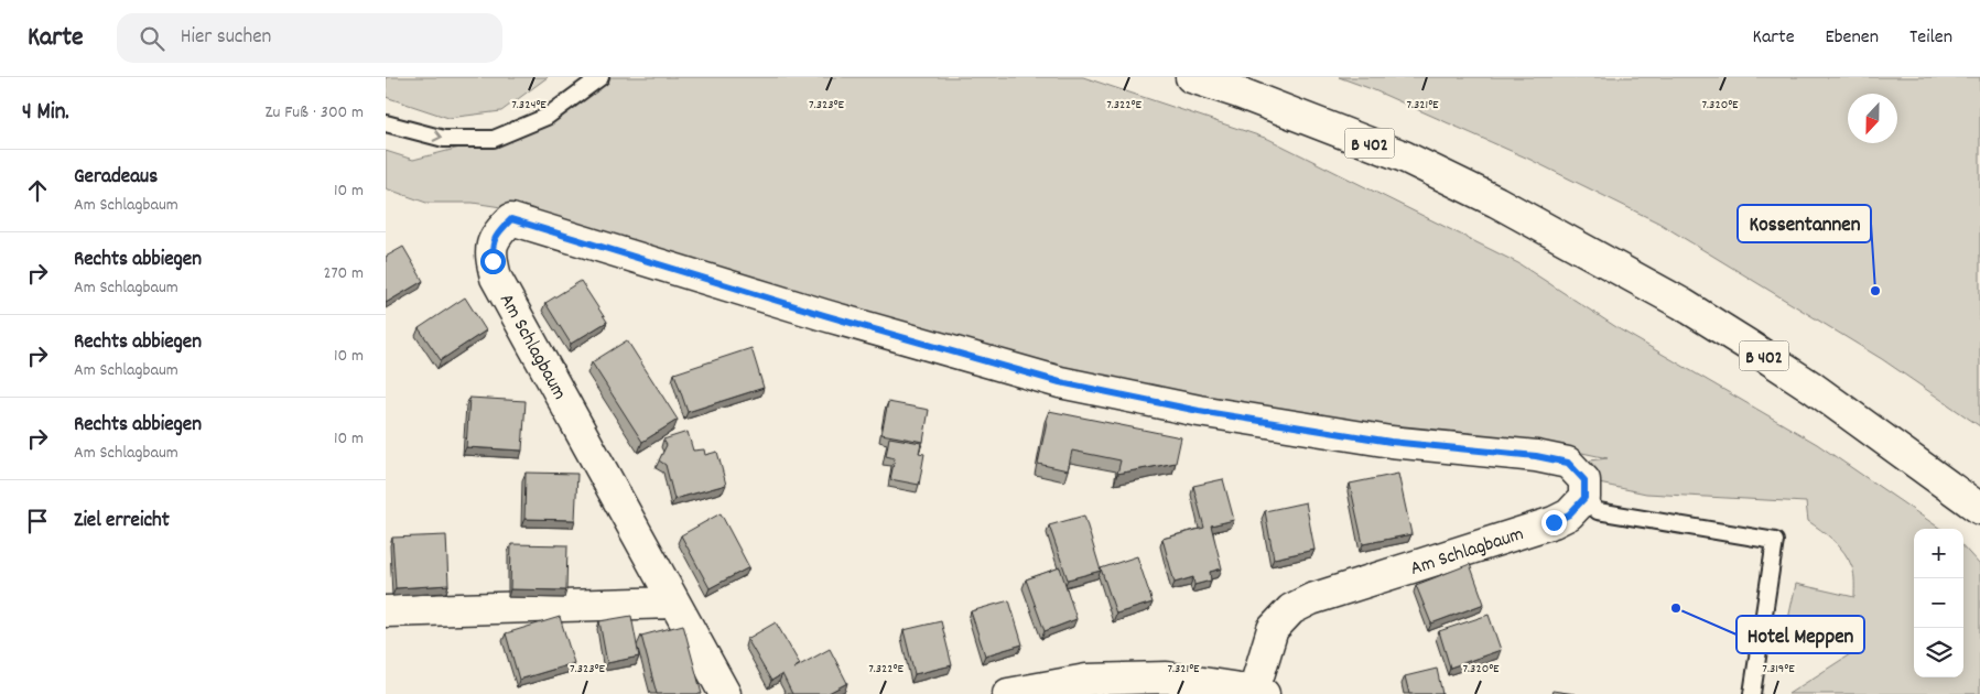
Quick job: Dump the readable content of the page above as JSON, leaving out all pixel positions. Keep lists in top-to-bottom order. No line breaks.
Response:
{"streets":{"street":["B 402","Am Schlagbaum"]},"places":["Kossentannen","Hotel Meppen"],"north":"bottom","page":{"header":"Karte","search":"Hier suchen","nav":["Karte","Ebenen","Teilen"],"heading":["4 Min.","Zu Fuß · 300 m"],"list":[["Geradeaus","Am Schlagbaum","10 m"],["Rechts abbiegen","Am Schlagbaum","270 m"],["Rechts abbiegen","Am Schlagbaum","10 m"],["Rechts abbiegen","Am Schlagbaum","10 m"],"Ziel erreicht"],"map_buttons":["+","−"]},"coordinates":["7.321°E","7.320°E","7.324°E","7.323°E","7.322°E","7.319°E"]}
